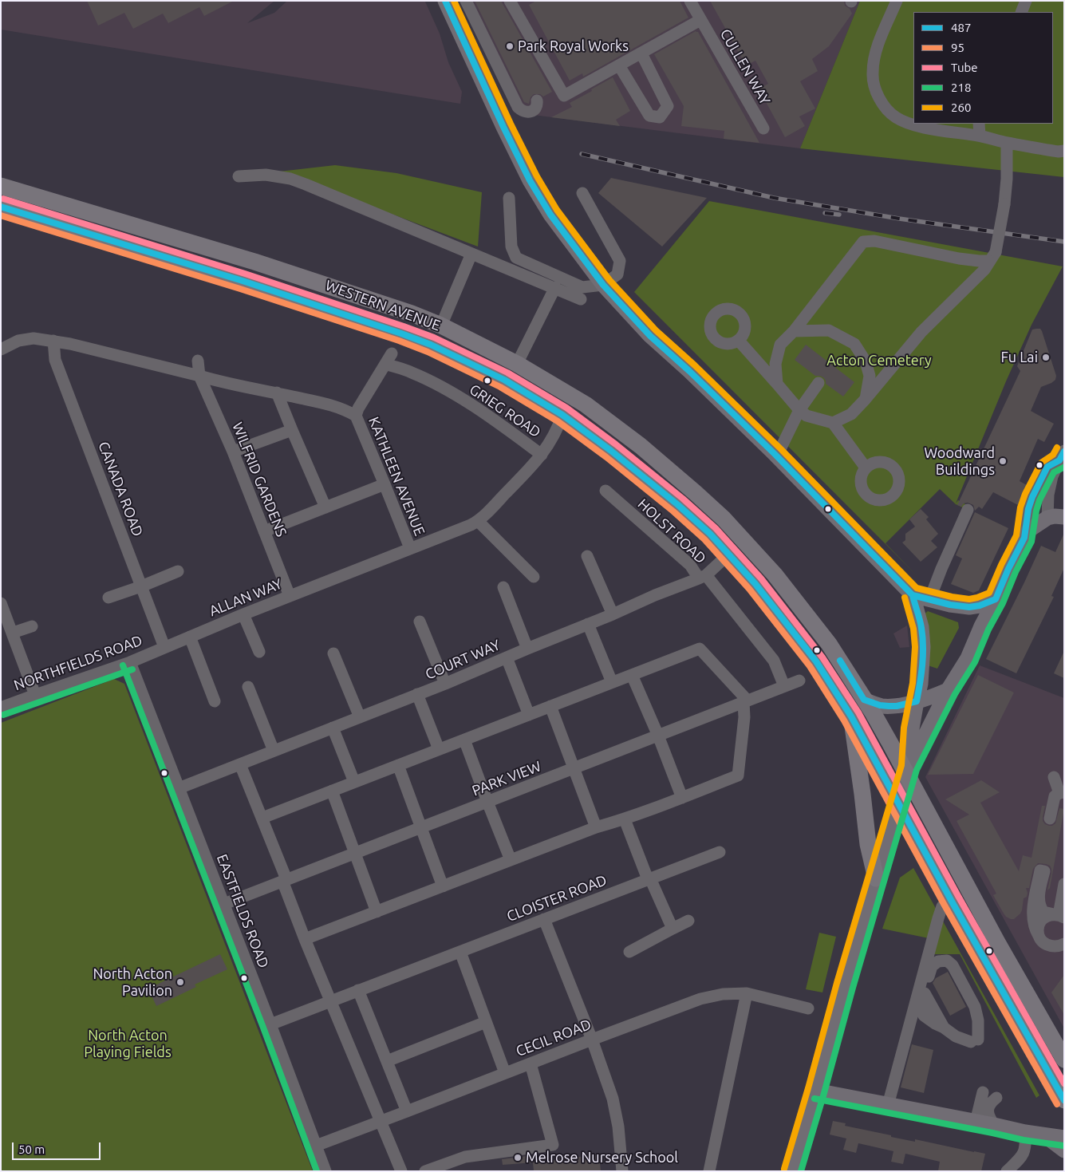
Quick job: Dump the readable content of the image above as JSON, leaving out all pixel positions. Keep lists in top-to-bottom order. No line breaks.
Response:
{"streets":{"highway":["WESTERN AVENUE"],"street":["CULLEN WAY","GRIEG ROAD","KATHLEEN AVENUE","WILFRID GARDENS","CANADA ROAD","HOLST ROAD","ALLAN WAY","COURT WAY","NORTHFIELDS ROAD","PARK VIEW","CLOISTER ROAD","EASTFIELDS ROAD","CECIL ROAD"]},"crossings":[["WESTERN AVENUE","ALLAN WAY"],["WESTERN AVENUE","COURT WAY"],["GRIEG ROAD","KATHLEEN AVENUE"],["GRIEG ROAD","ALLAN WAY"],["KATHLEEN AVENUE","ALLAN WAY"],["WILFRID GARDENS","ALLAN WAY"],["CANADA ROAD","ALLAN WAY"],["CANADA ROAD","NORTHFIELDS ROAD"],["HOLST ROAD","COURT WAY"],["HOLST ROAD","PARK VIEW"],["ALLAN WAY","NORTHFIELDS ROAD"],["COURT WAY","EASTFIELDS ROAD"],["NORTHFIELDS ROAD","EASTFIELDS ROAD"],["PARK VIEW","EASTFIELDS ROAD"],["CLOISTER ROAD","EASTFIELDS ROAD"],["EASTFIELDS ROAD","CECIL ROAD"]],"parks":["Acton Cemetery","North Acton Playing Fields"],"places":["Park Royal Works","Fu Lai","Woodward Buildings","North Acton Pavilion","Melrose Nursery School"],"lines":["transit line 487","transit line 260","transit line Tube","transit line 95","transit line 218"],"legend":["487","95","Tube","218","260"],"scale_bar":"50 m"}
